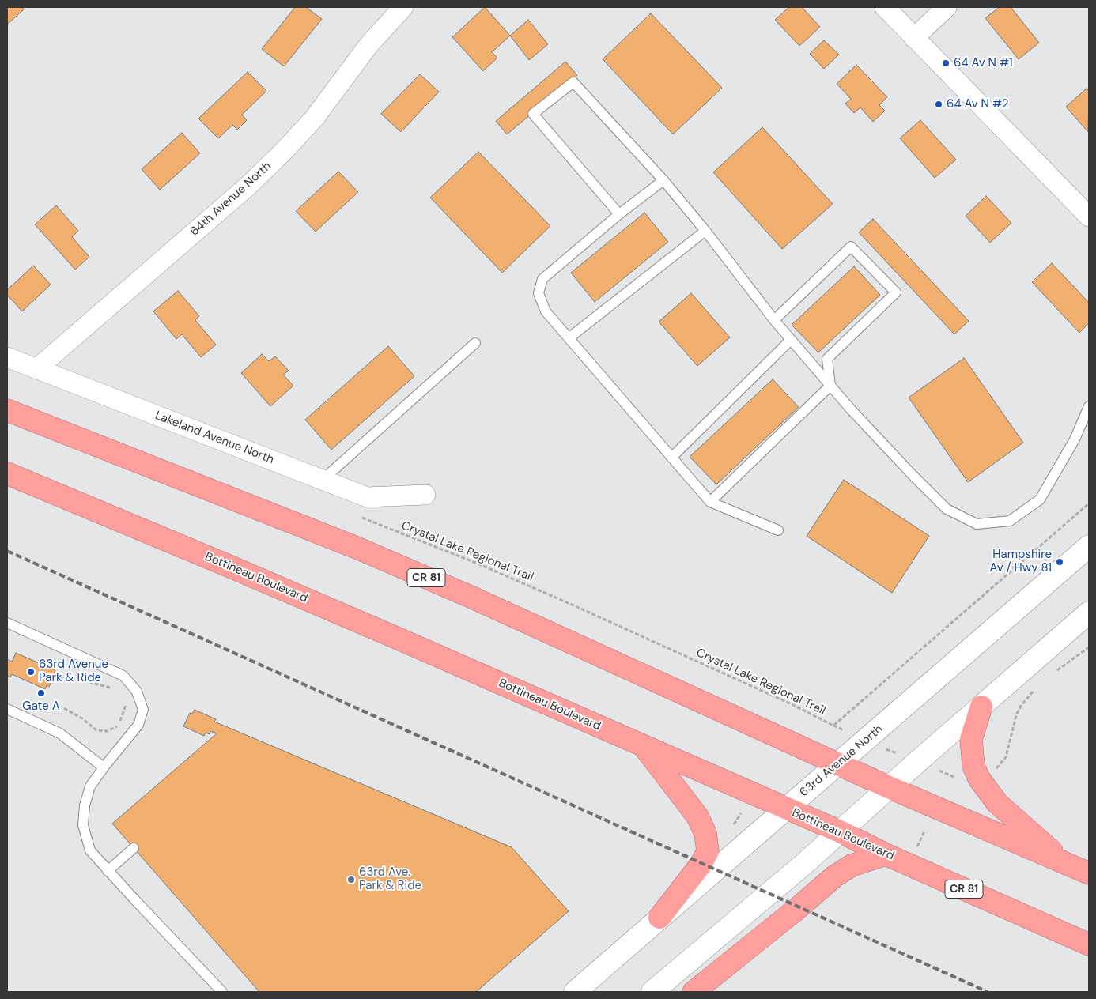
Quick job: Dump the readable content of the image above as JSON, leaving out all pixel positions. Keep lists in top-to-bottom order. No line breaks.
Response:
{"streets":{"highway":["Bottineau Boulevard","CR 81"],"street":["64th Avenue North","Lakeland Avenue North","63rd Avenue North"],"path":["Crystal Lake Regional Trail"]},"crossings":[["64th Avenue North","Lakeland Avenue North"],["Bottineau Boulevard","63rd Avenue North"],["CR 81","63rd Avenue North"]],"places":["64 Av N #1","64 Av N #2","Hampshire Av / Hwy 81","63rd Avenue Park & Ride","Gate A","63rd Ave. Park & Ride"]}
